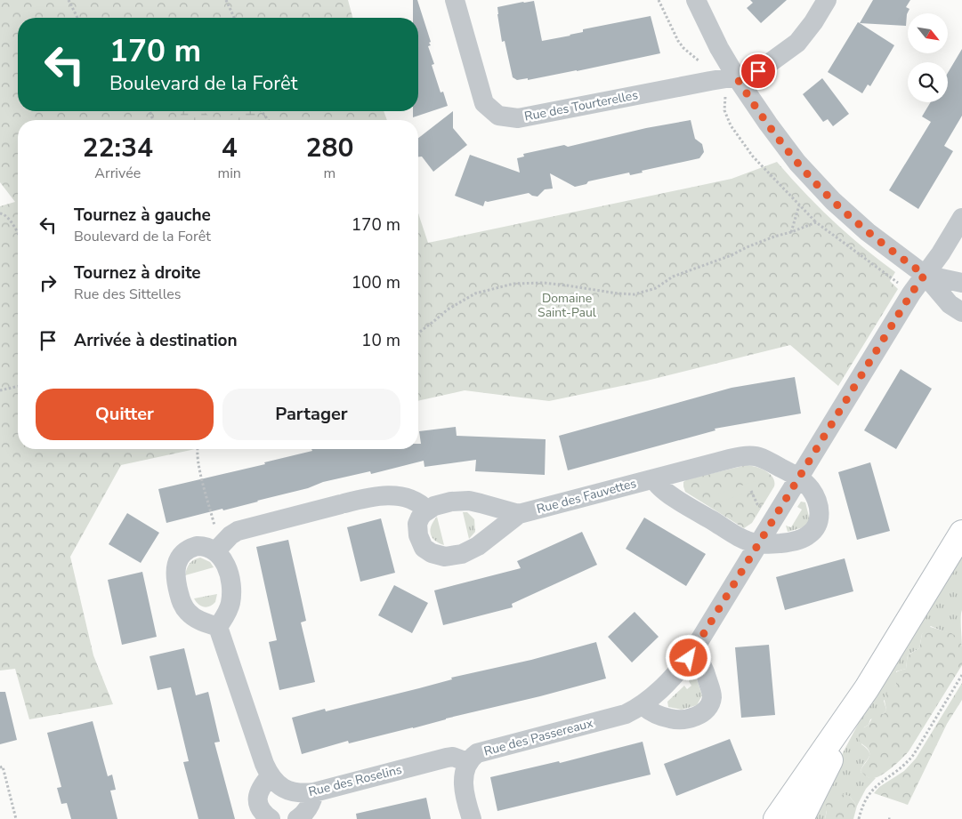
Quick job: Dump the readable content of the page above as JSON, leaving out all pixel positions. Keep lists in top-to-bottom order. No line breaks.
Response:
{"streets":{"street":["Rue des Tourterelles","Rue des Fauvettes","Rue des Passereaux","Rue des Roselins"]},"crossings":[["Rue des Fauvettes","Rue des Passereaux"],["Rue des Passereaux","Rue des Roselins"]],"parks":["Domaine Saint-Paul"],"north":"bottom right","page":{"turn":["170 m","Boulevard de la Forêt"],"eta":["22:34","Arrivée","4","min","280","m"],"list":[{"name":"Tournez à gauche","note":"Boulevard de la Forêt","value":"170 m"},{"name":"Tournez à droite","note":"Rue des Sittelles","value":"100 m"},{"name":"Arrivée à destination","value":"10 m"}],"buttons":["Quitter","Partager"]}}
